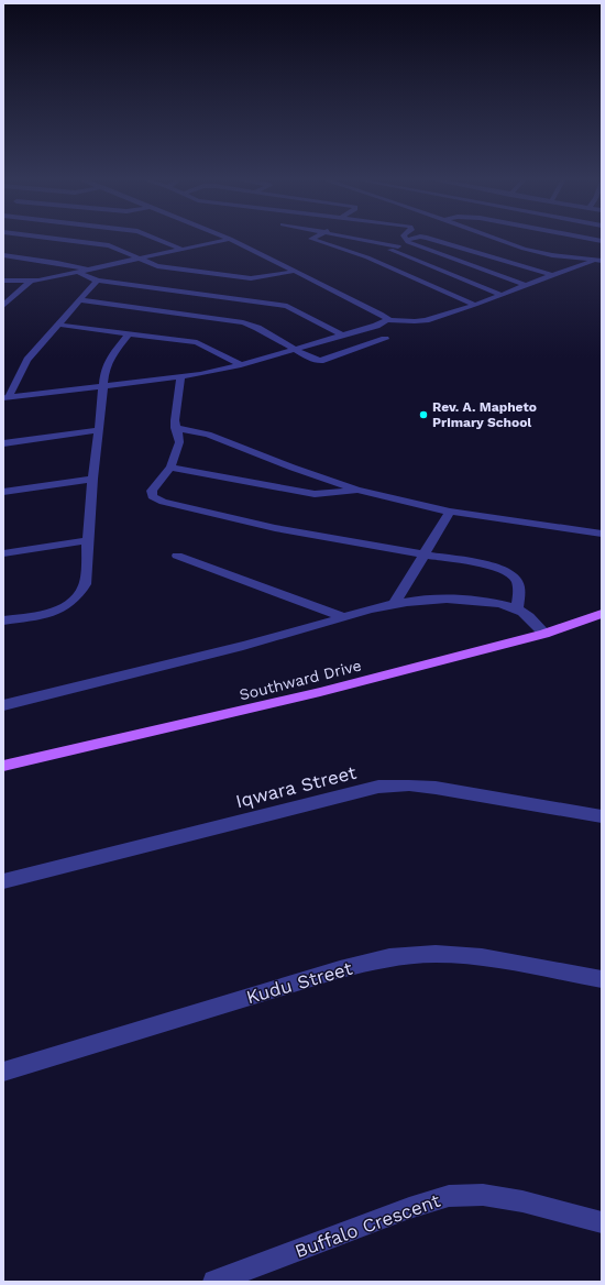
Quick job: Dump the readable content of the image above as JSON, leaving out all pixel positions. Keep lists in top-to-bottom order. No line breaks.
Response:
{"streets":{"main road":["Southward Drive"],"street":["Iqwara Street","Kudu Street","Buffalo Crescent"]},"places":["Rev. A. Mapheto Primary School"]}
